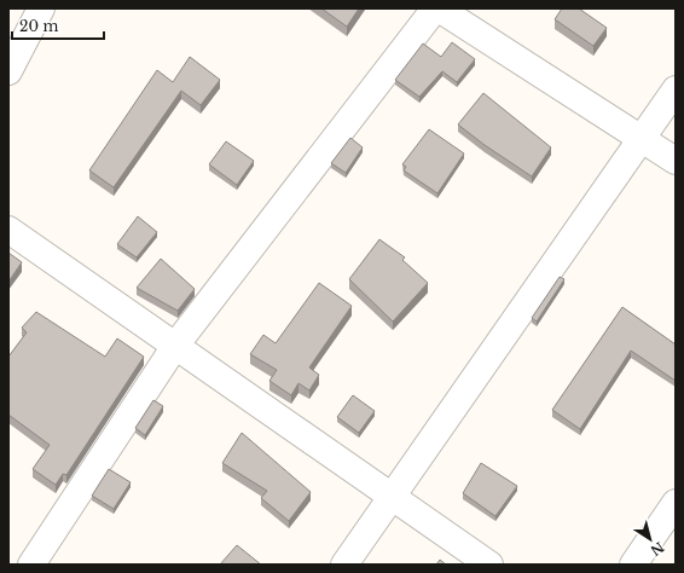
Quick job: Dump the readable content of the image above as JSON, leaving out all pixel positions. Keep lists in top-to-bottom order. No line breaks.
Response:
{"scale_bar":"20 m","north":"bottom right"}
